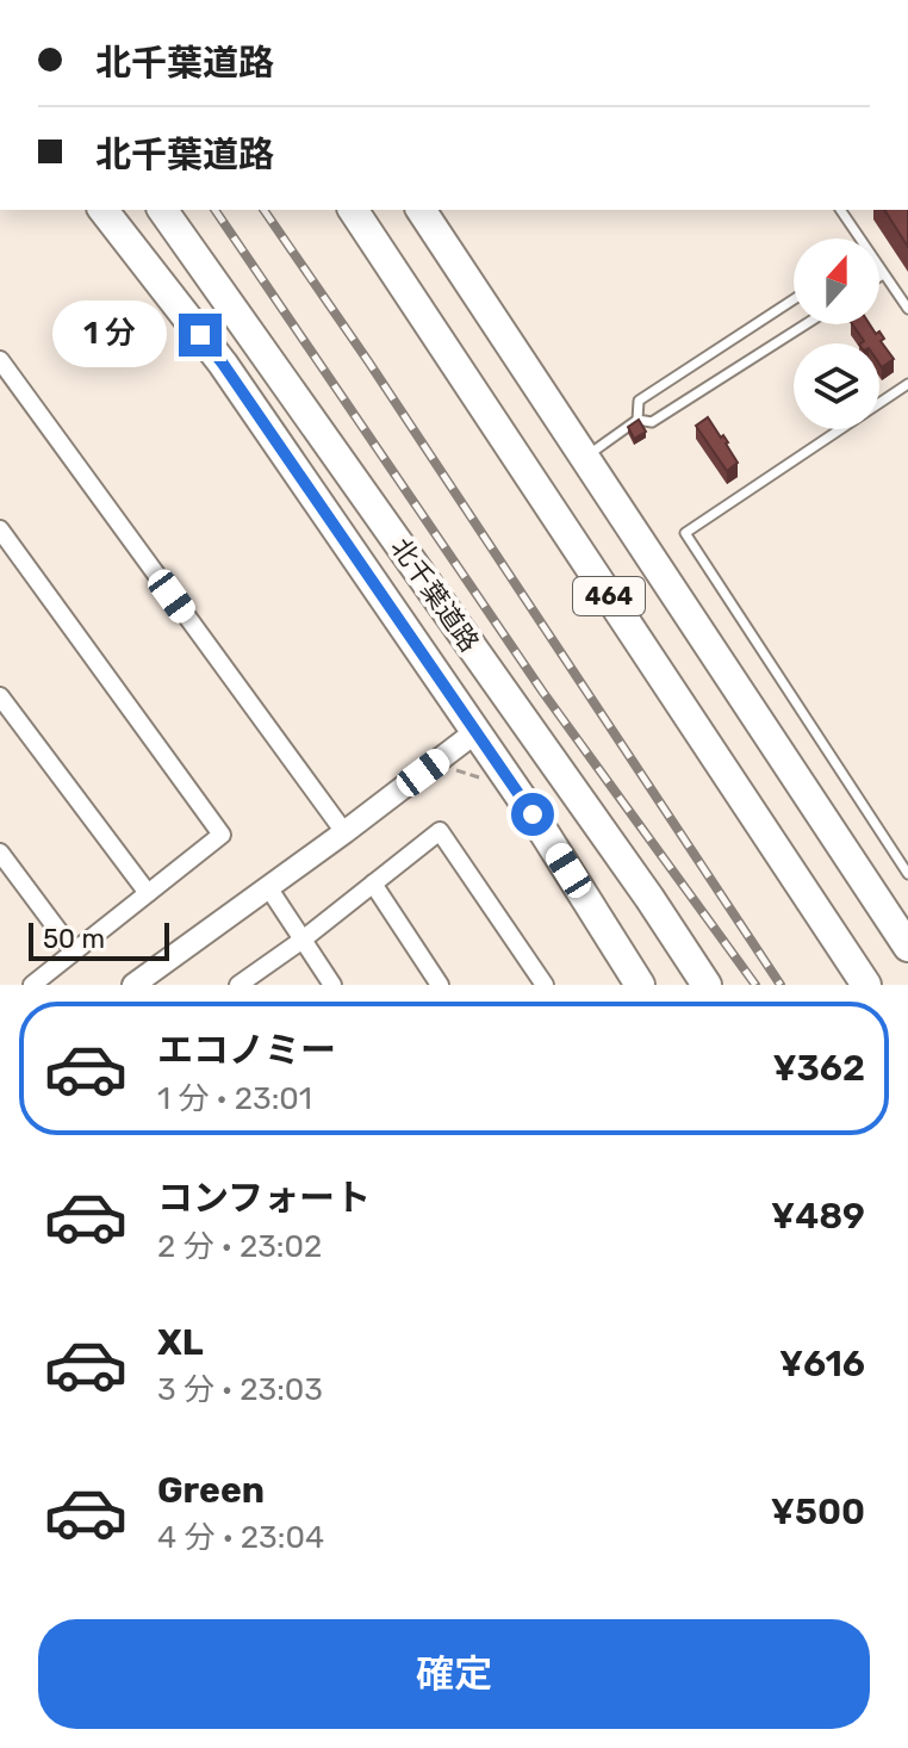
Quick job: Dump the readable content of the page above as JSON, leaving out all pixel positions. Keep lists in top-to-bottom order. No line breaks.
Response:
{"streets":{"highway":["北千葉道路","464"]},"scale_bar":"50 m","north":"top","page":{"banner":["北千葉道路","北千葉道路"],"bubble":"1 分","scale":"50 m","list":[{"name":"エコノミー","note":"1 分 · 23:01","value":"¥362"},{"name":"コンフォート","note":"2 分 · 23:02","value":"¥489"},{"name":"XL","note":"3 分 · 23:03","value":"¥616"},{"name":"Green","note":"4 分 · 23:04","value":"¥500"}],"buttons":"確定"}}
